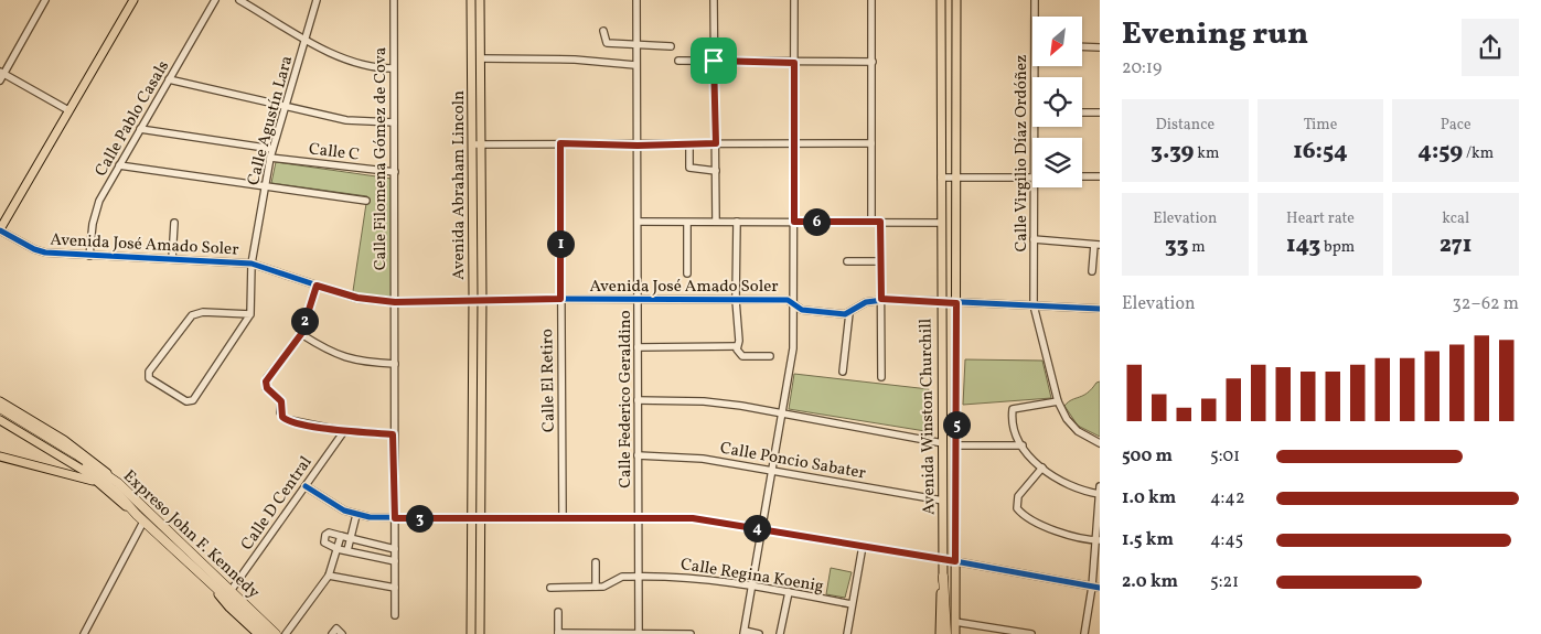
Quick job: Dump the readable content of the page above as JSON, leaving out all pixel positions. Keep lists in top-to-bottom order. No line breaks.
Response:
{"streets":{"highway":["Expreso John F. Kennedy"],"main road":["Avenida Abraham Lincoln","Avenida Winston Churchill"],"street":["Calle Pablo Casals","Calle Agustín Lara","Calle C","Calle Virgilio Díaz Ordóñez","Calle Filomena Gómez de Cova","Avenida José Amado Soler","Calle El Retiro","Calle Federico Geraldino","Calle Poncio Sabater","Calle D Central","Calle Regina Koenig"]},"crossings":[["Calle Pablo Casals","Avenida José Amado Soler"],["Calle Agustín Lara","Calle C"],["Calle Agustín Lara","Avenida José Amado Soler"],["Calle C","Calle Filomena Gómez de Cova"],["Calle Virgilio Díaz Ordóñez","Avenida José Amado Soler"],["Calle Filomena Gómez de Cova","Avenida José Amado Soler"],["Avenida Abraham Lincoln","Avenida José Amado Soler"],["Avenida José Amado Soler","Calle El Retiro"],["Avenida José Amado Soler","Calle Federico Geraldino"],["Avenida José Amado Soler","Avenida Winston Churchill"],["Calle Federico Geraldino","Calle Poncio Sabater"],["Calle Federico Geraldino","Calle Regina Koenig"],["Avenida Winston Churchill","Calle Poncio Sabater"],["Calle D Central","Expreso John F. Kennedy"]],"north":"bottom left","page":{"heading":["Evening run","20:19"],"stats":[["Distance","3.39 km"],["Time","16:54"],["Pace","4:59 /km"],["Elevation","33 m"],["Heart rate","143 bpm"],["kcal","271"]],"pins":["6","1","2","5","3","4"],"chart":["Elevation","32–62 m"],"list":[{"name":"500 m","note":"5:01"},{"name":"1.0 km","note":"4:42"},{"name":"1.5 km","note":"4:45"},{"name":"2.0 km","note":"5:21"}]}}
